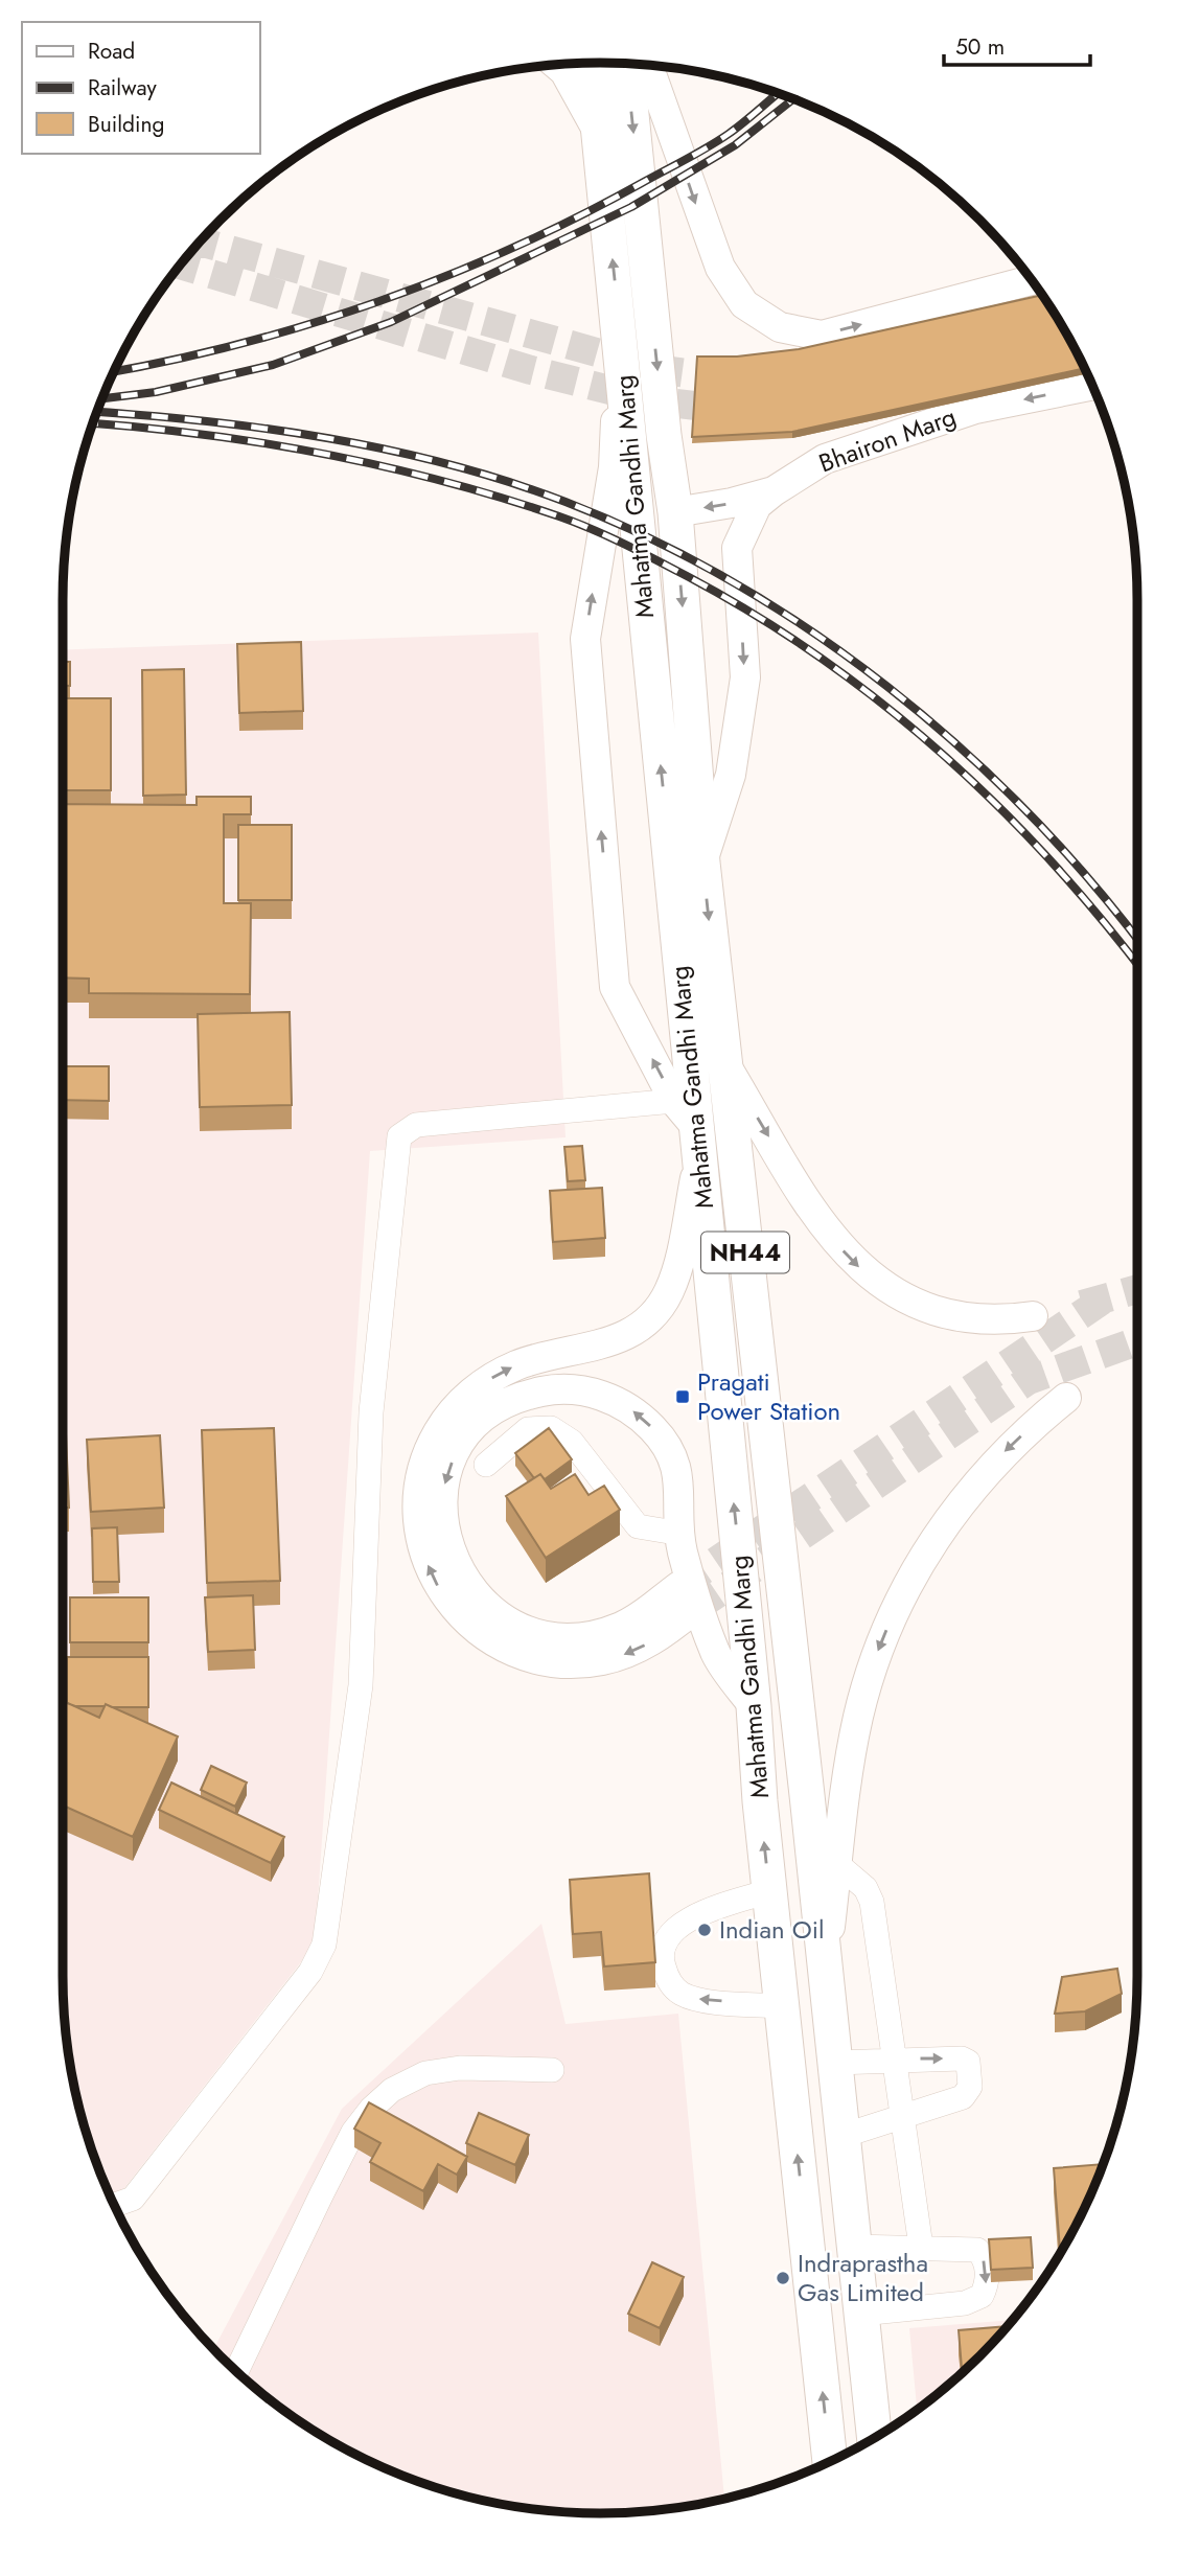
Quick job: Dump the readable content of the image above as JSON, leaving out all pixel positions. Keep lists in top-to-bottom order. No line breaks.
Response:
{"streets":{"highway":["Mahatma Gandhi Marg","NH44"],"main road":["Bhairon Marg"]},"crossings":[["Bhairon Marg","Mahatma Gandhi Marg"]],"one_way":["Bhairon Marg"],"places":{"transit":["Pragati Power Station"],"other":["Indian Oil","Indraprastha Gas Limited"]},"legend":["Road","Railway","Building"],"scale_bar":"50 m"}
